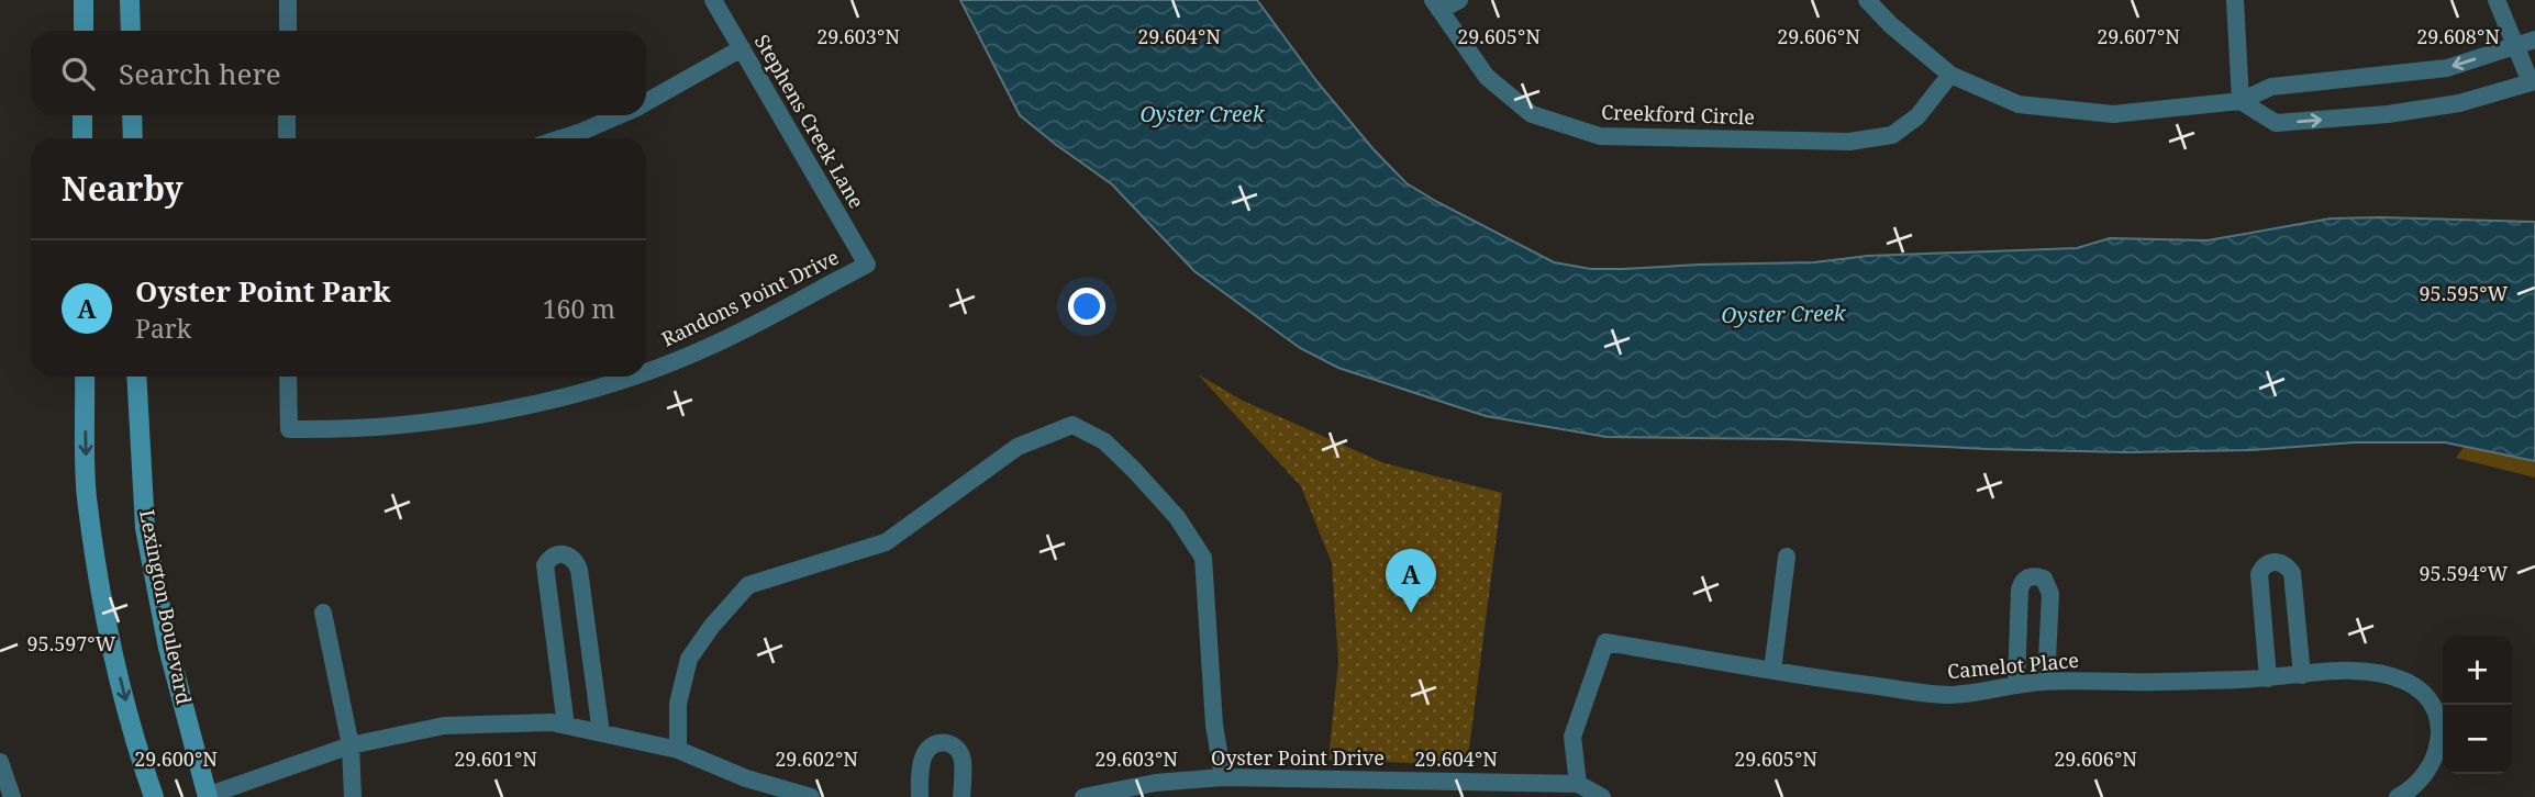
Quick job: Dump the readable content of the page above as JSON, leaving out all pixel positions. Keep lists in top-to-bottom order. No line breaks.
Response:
{"streets":{"main road":["Lexington Boulevard"],"street":["Creekford Circle","Stephens Creek Lane","Randons Point Drive","Camelot Place","Oyster Point Drive"]},"crossings":[["Stephens Creek Lane","Randons Point Drive"],["Camelot Place","Oyster Point Drive"]],"water":["Oyster Creek"],"page":{"search":"Search here","heading":"Nearby","list":[{"mark":"A","name":"Oyster Point Park","note":"Park","value":"160 m"}],"pins":"A","map_buttons":["+","−"]},"coordinates":["29.608°N","29.603°N","29.604°N","29.605°N","29.606°N","29.607°N","95.595°W","95.594°W","95.597°W","29.600°N","29.601°N","29.602°N"]}
